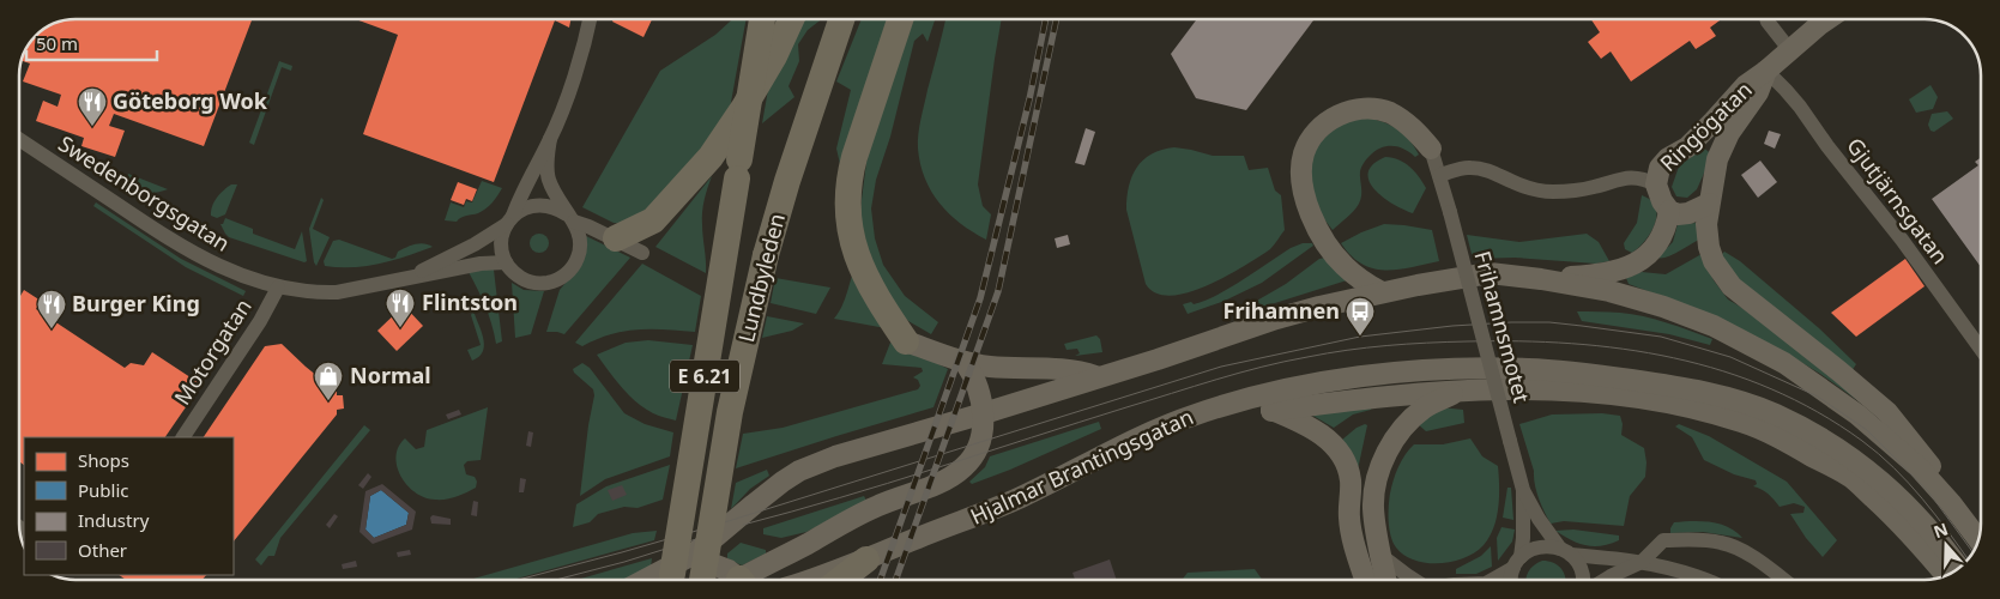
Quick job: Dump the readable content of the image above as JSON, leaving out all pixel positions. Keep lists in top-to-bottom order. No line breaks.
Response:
{"streets":{"highway":["Lundbyleden","E 6.21"],"main road":["Ringögatan","Hjalmar Brantingsgatan"],"street":["Swedenborgsgatan","Gjutjärnsgatan","Frihamnsmotet","Motorgatan"]},"crossings":[["Ringögatan","Gjutjärnsgatan"],["Swedenborgsgatan","Motorgatan"]],"places":{"restaurant":["Göteborg Wok","Flintston","Burger King"],"bus stop":["Frihamnen"],"shop":["Normal"]},"legend":["Shops","Public","Industry","Other"],"scale_bar":"50 m","north":"top"}
